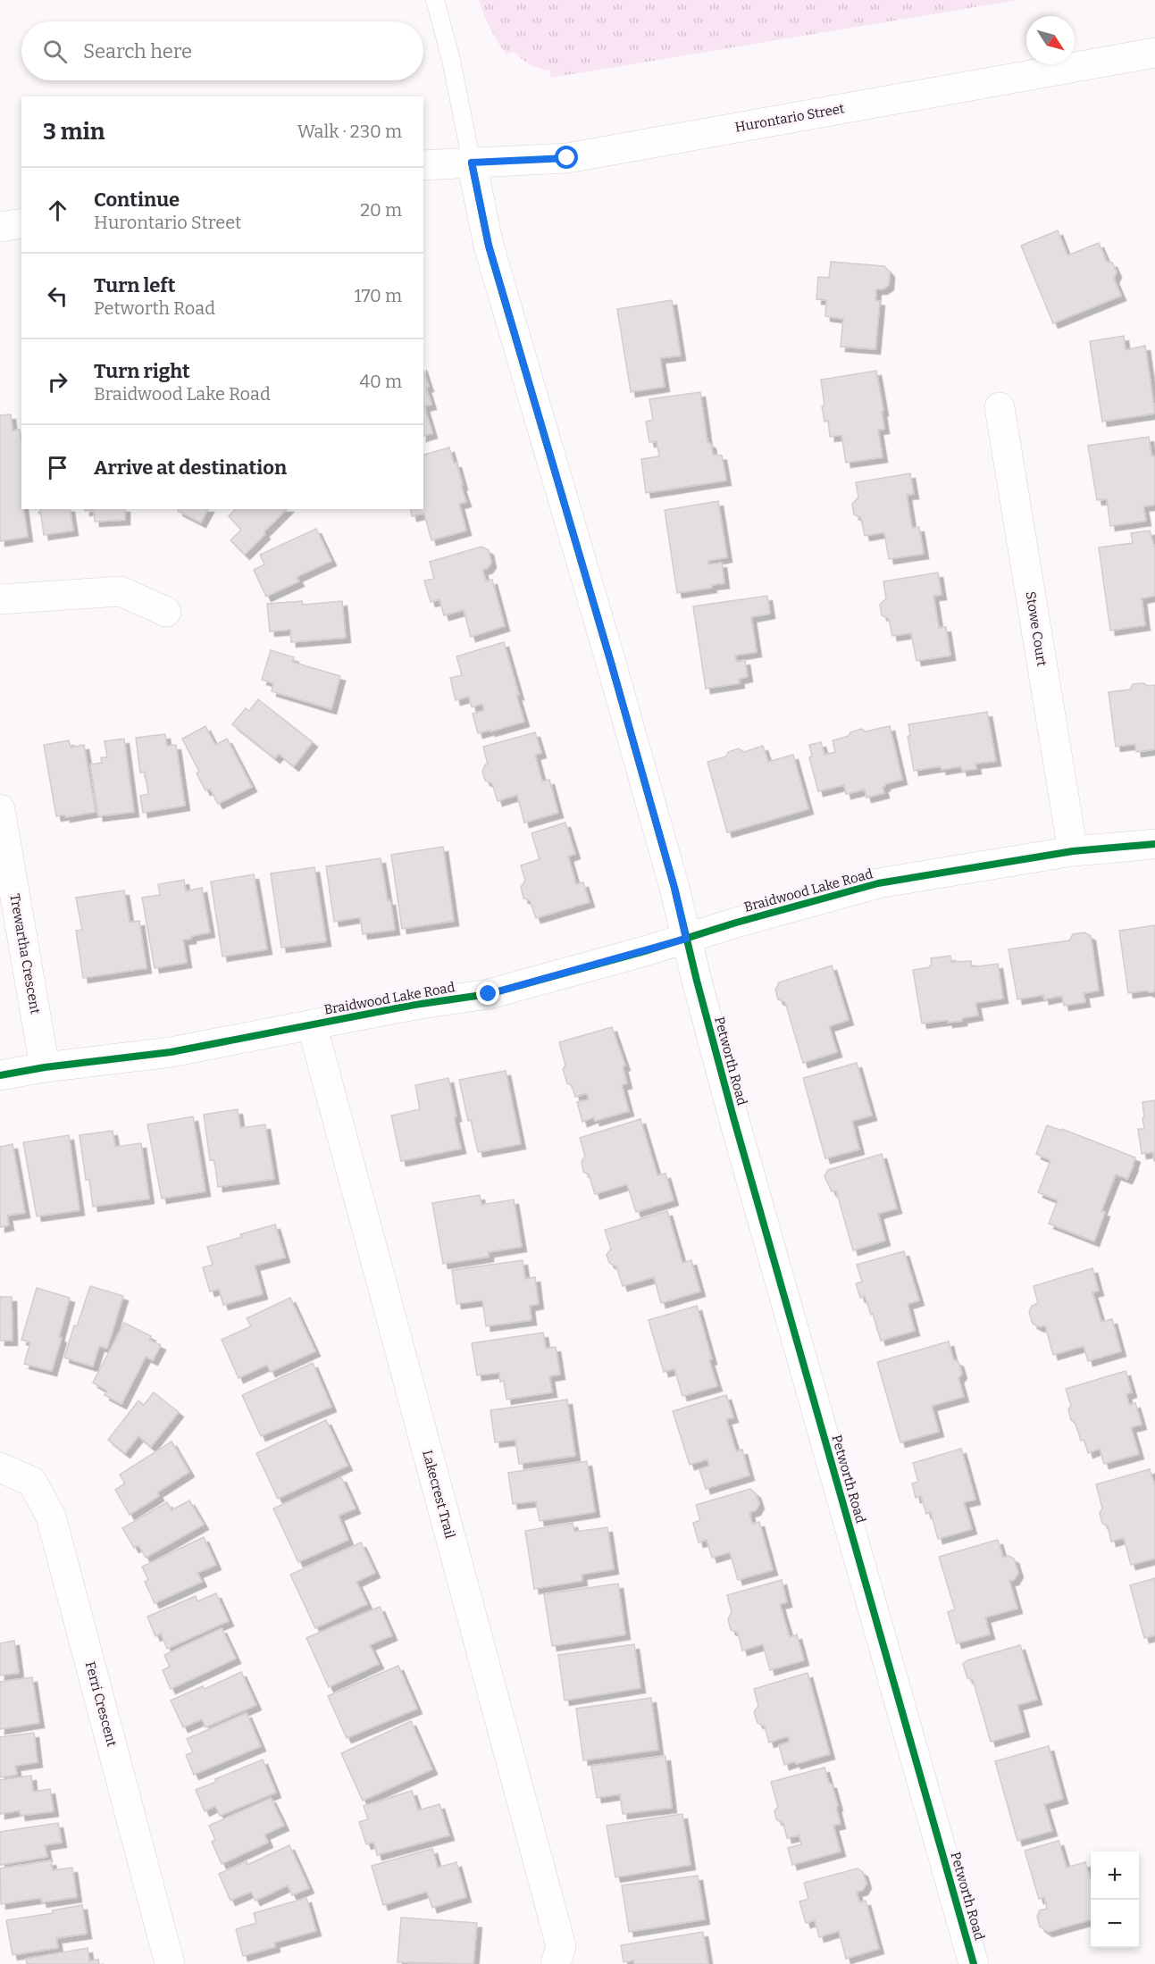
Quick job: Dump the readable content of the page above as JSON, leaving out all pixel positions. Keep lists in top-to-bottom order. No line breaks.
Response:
{"streets":{"street":["Hurontario Street","Stowe Court","Braidwood Lake Road","Trewartha Crescent","Petworth Road","Lakecrest Trail","Ferri Crescent"]},"crossings":[["Hurontario Street","Petworth Road"],["Stowe Court","Braidwood Lake Road"],["Braidwood Lake Road","Trewartha Crescent"],["Braidwood Lake Road","Petworth Road"],["Braidwood Lake Road","Lakecrest Trail"]],"north":"bottom right","page":{"search":"Search here","heading":["3 min","Walk · 230 m"],"list":[["Continue","Hurontario Street","20 m"],["Turn left","Petworth Road","170 m"],["Turn right","Braidwood Lake Road","40 m"],"Arrive at destination"],"map_buttons":["+","−"]}}
